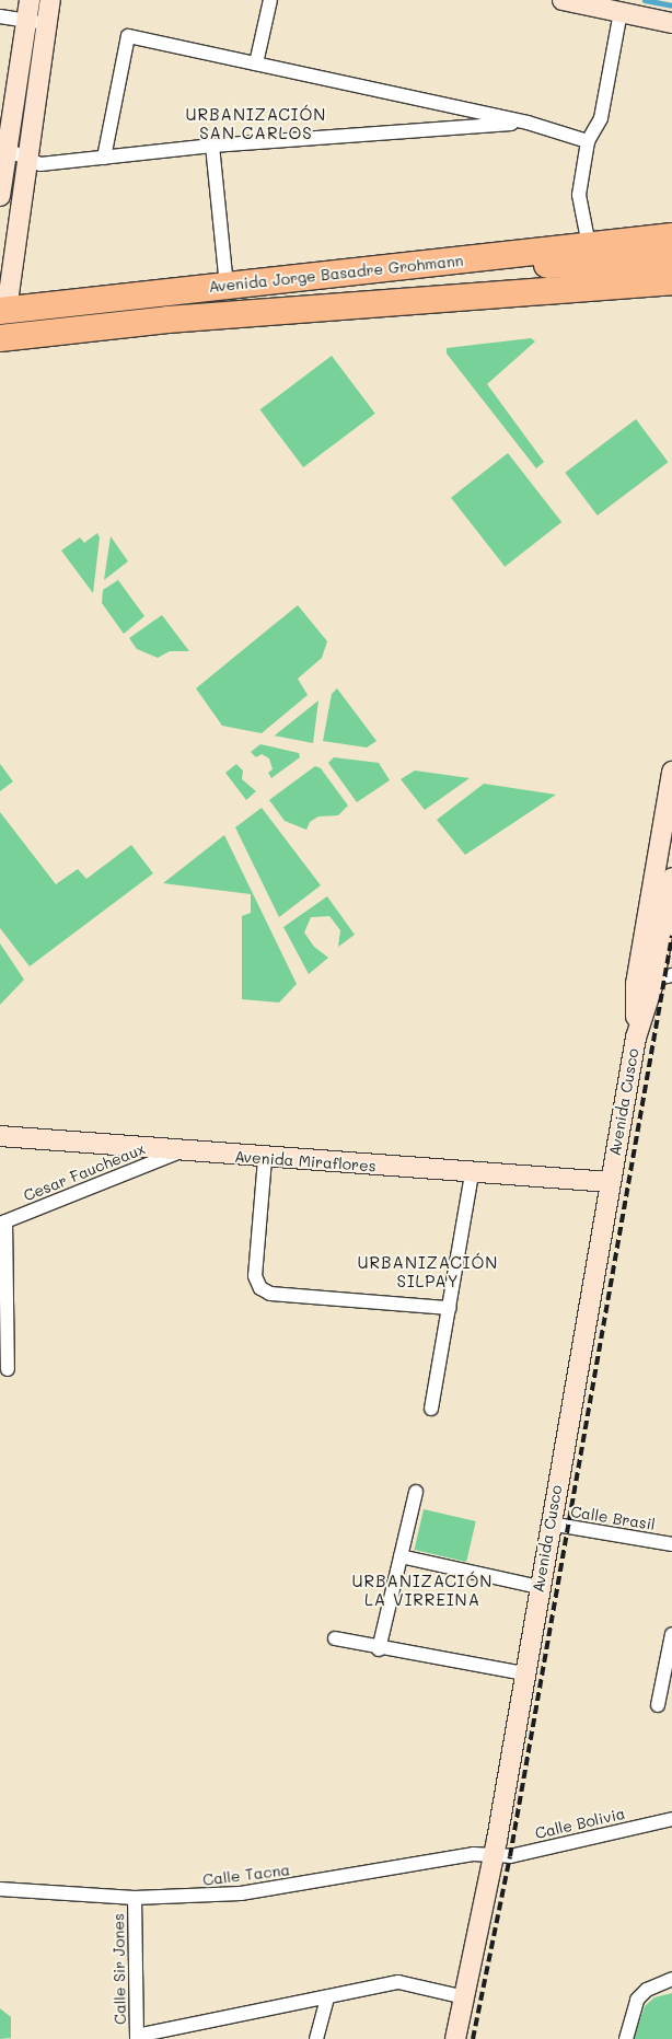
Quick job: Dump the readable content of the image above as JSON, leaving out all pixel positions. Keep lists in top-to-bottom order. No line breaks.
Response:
{"streets":{"highway":["Avenida Jorge Basadre Grohmann"],"main road":["Avenida Cusco","Avenida Miraflores"],"street":["Cesar Faucheaux","Calle Brasil","Calle Bolivia","Calle Tacna","Calle Sir Jones"]},"crossings":[["Avenida Cusco","Avenida Miraflores"],["Avenida Cusco","Calle Brasil"],["Avenida Cusco","Calle Bolivia"],["Avenida Cusco","Calle Tacna"],["Avenida Miraflores","Cesar Faucheaux"],["Calle Bolivia","Calle Tacna"],["Calle Tacna","Calle Sir Jones"]],"districts":["URBANIZACIÓN SAN CARLOS","URBANIZACIÓN SILPAY","URBANIZACIÓN LA VIRREINA"]}
